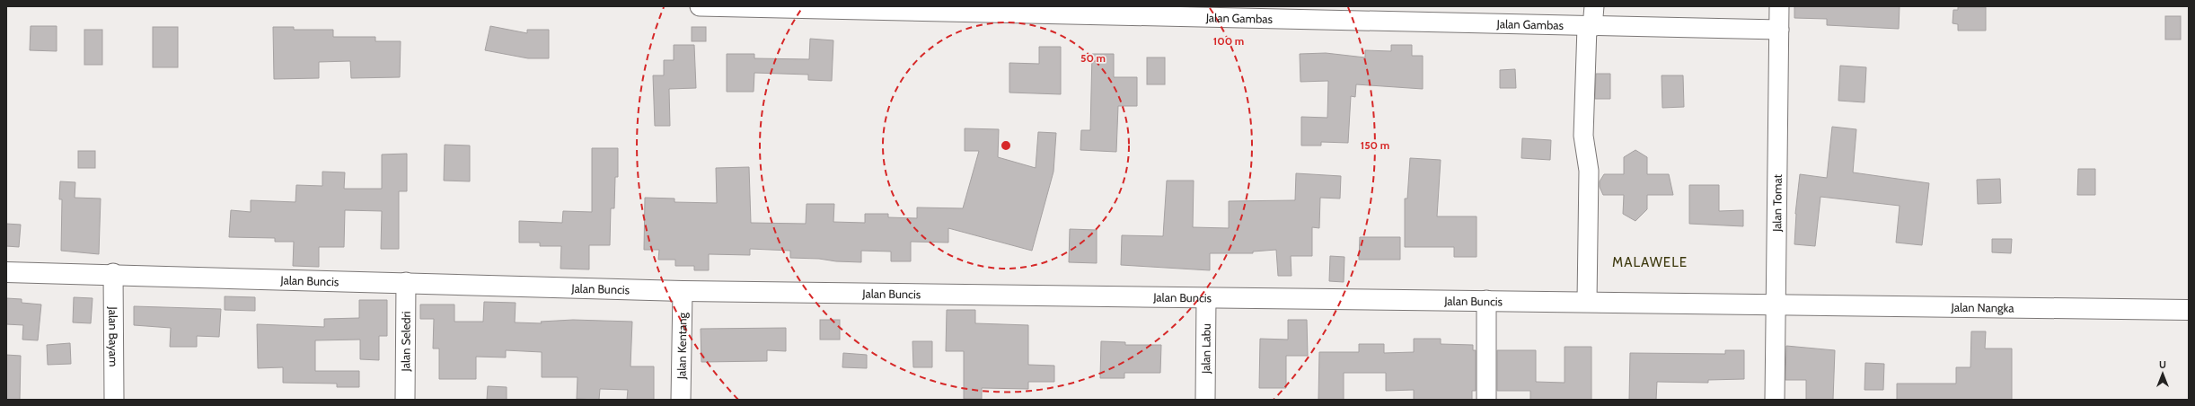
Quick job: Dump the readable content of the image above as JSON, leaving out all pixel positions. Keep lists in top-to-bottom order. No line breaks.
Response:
{"streets":{"street":["Jalan Gambas","Jalan Tomat","Jalan Buncis","Jalan Nangka","Jalan Bayam","Jalan Seledri","Jalan Kentang","Jalan Labu"]},"crossings":[["Jalan Gambas","Jalan Tomat"],["Jalan Tomat","Jalan Buncis"],["Jalan Tomat","Jalan Nangka"],["Jalan Buncis","Jalan Nangka"],["Jalan Buncis","Jalan Bayam"],["Jalan Buncis","Jalan Seledri"],["Jalan Buncis","Jalan Kentang"],["Jalan Buncis","Jalan Labu"]],"districts":["MALAWELE"],"north":"top","rings":["100 m","50 m","150 m"]}
